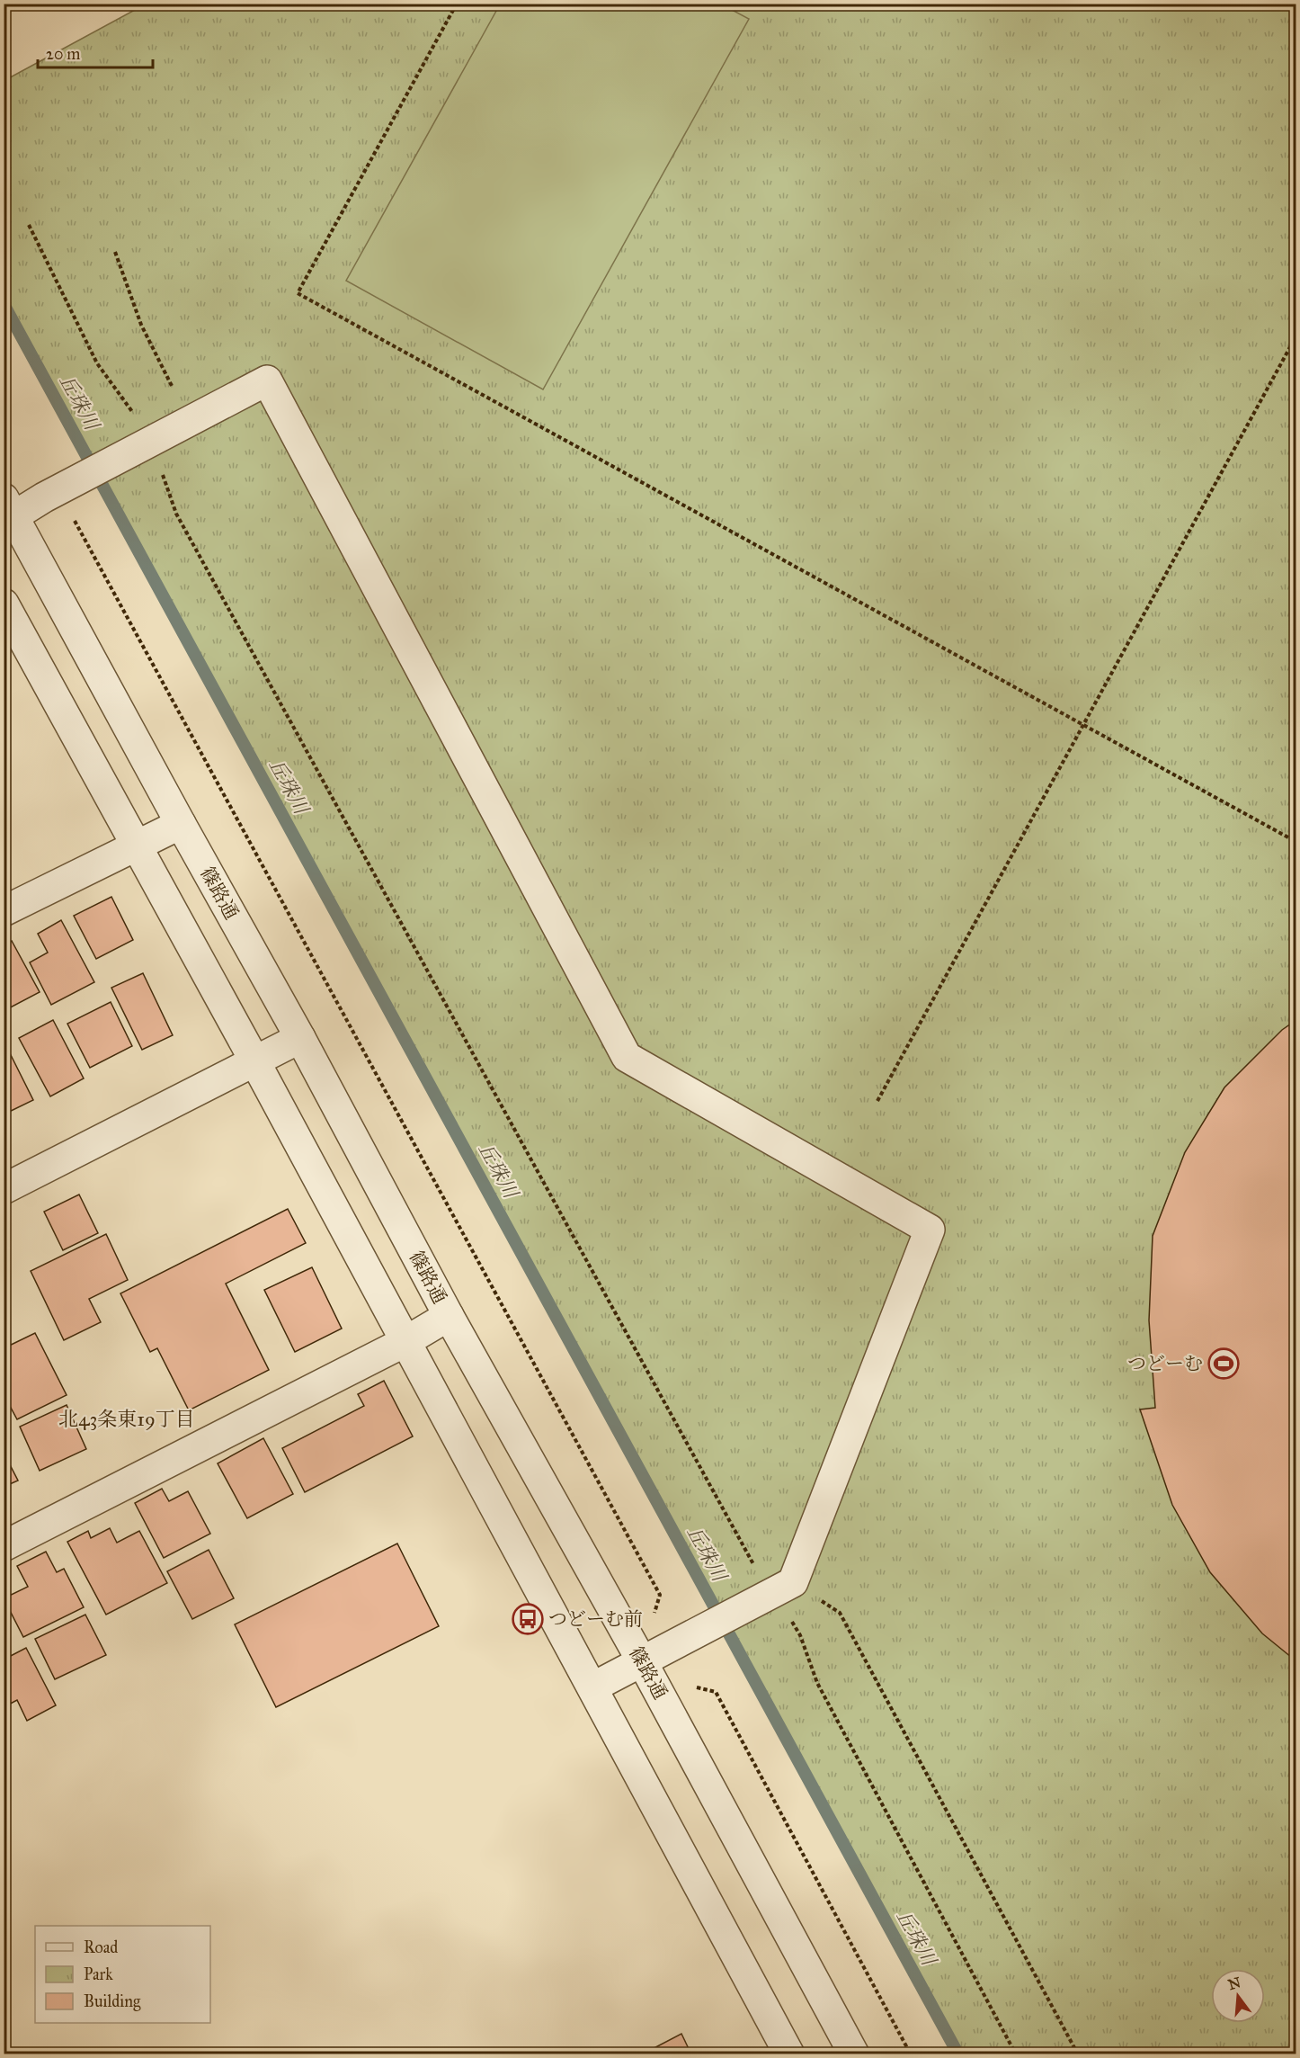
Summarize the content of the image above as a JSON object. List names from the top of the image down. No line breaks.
{"streets":{"street":["篠路通"]},"districts":["北43条東19丁目"],"water":["丘珠川"],"places":{"sports":["つどーむ"],"bus stop":["つどーむ前"]},"legend":["Road","Park","Building"],"scale_bar":"20 m","north":"top"}
